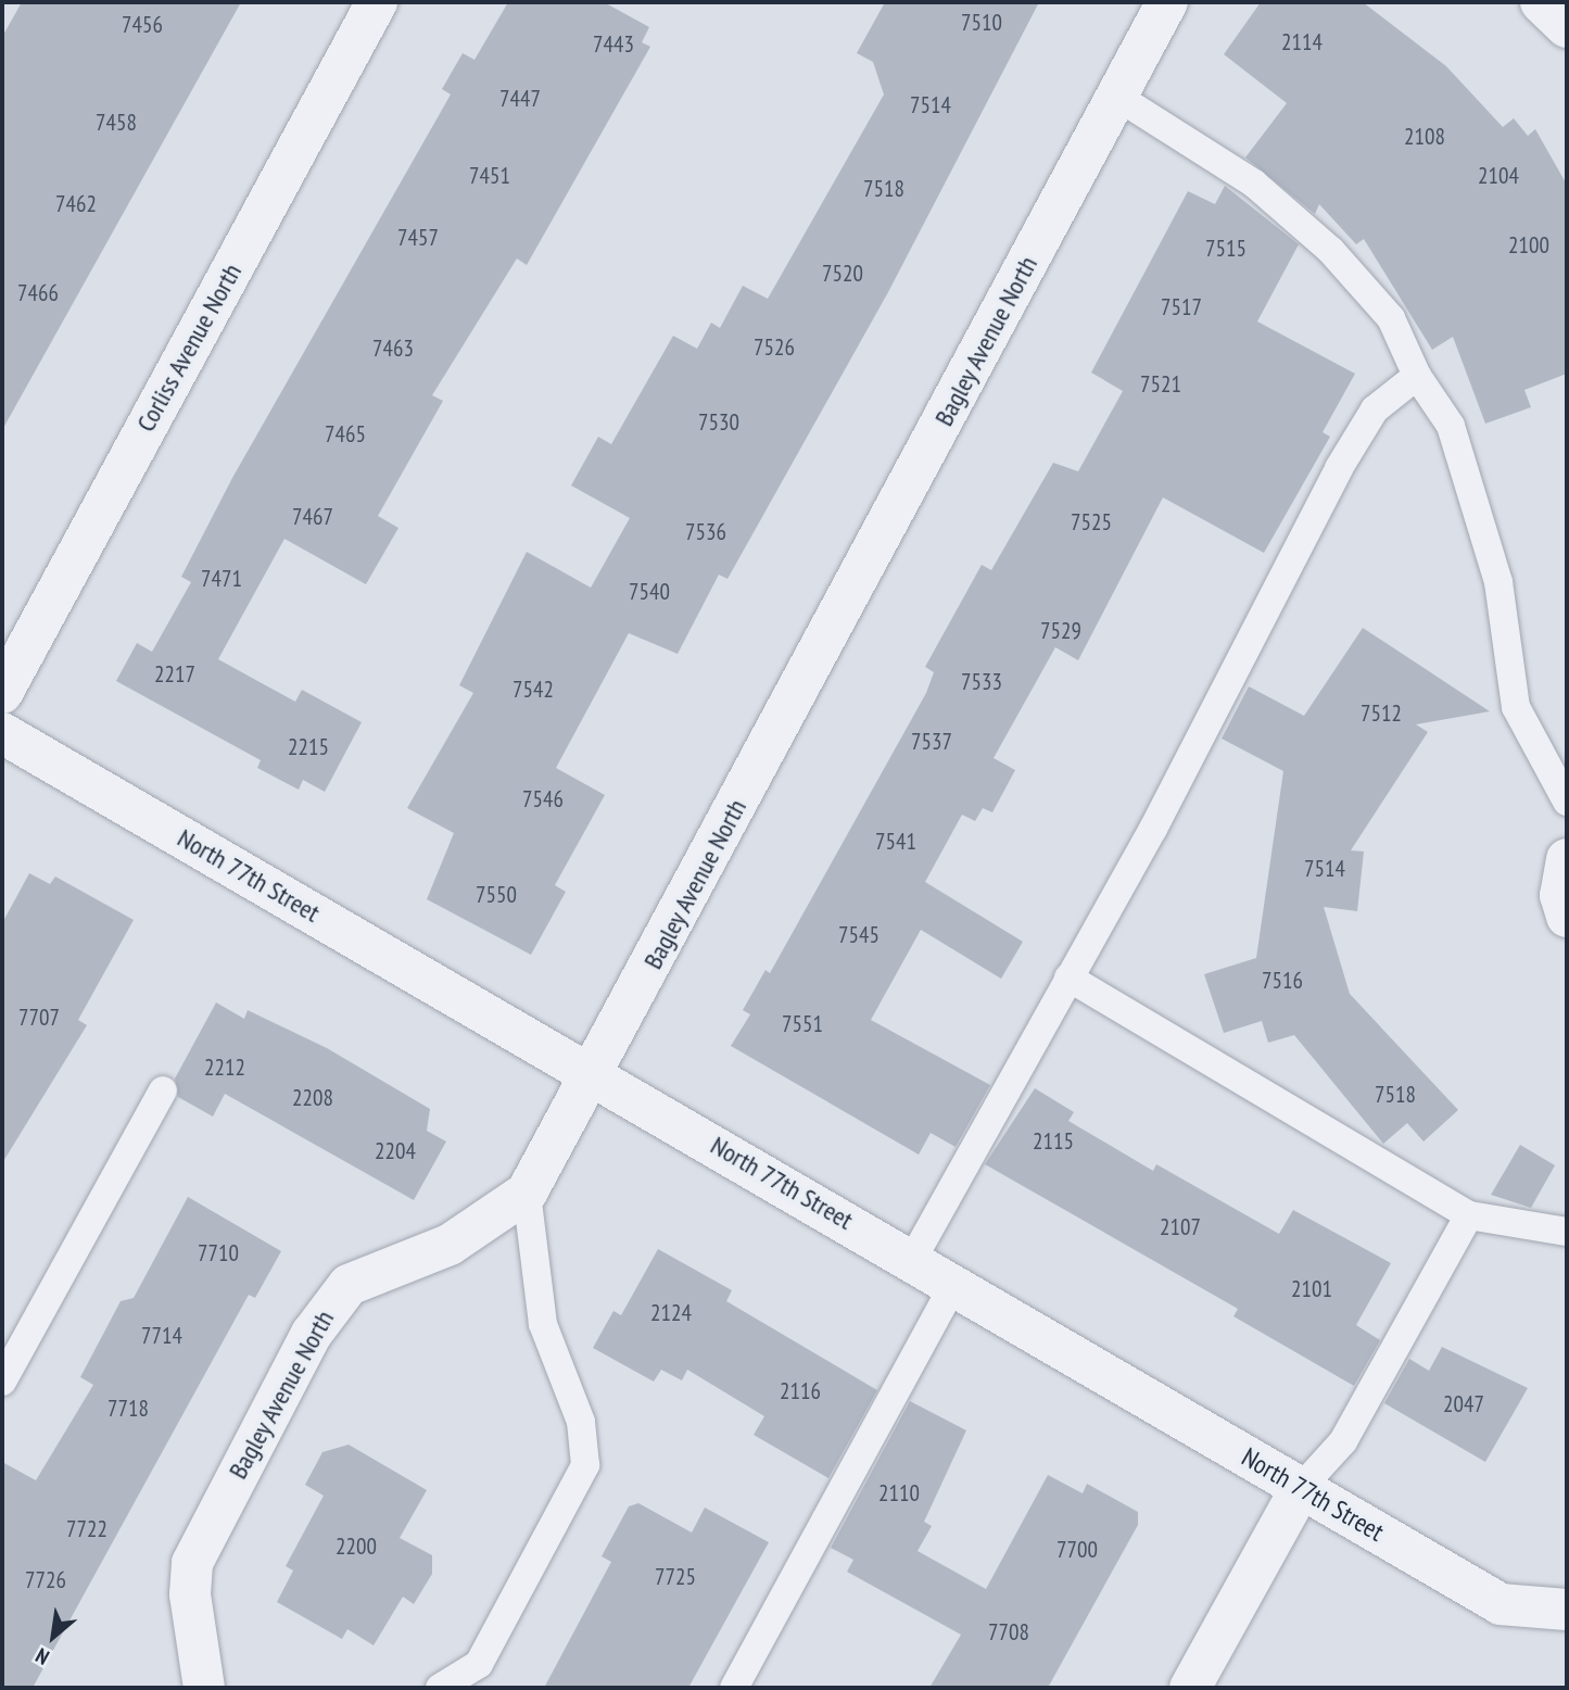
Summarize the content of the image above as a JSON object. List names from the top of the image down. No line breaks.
{"streets":{"street":["Bagley Avenue North","Corliss Avenue North","North 77th Street"]},"crossings":[["Bagley Avenue North","North 77th Street"]],"house_numbers":["7510","7456","2114","7443","7447","7514","7458","2108","7451","2104","7518","7462","7457","2100","7515","7520","7466","7517","7526","7463","7521","7530","7465","7467","7525","7536","7471","7540","7529","2217","7533","7542","7512","7537","2215","7546","7541","7514","7550","7545","7516","7707","7551","2212","7518","2208","2115","2204","2107","7710","2101","2124","7714","2116","2047","7718","2110","7722","2200","7700","7725","7726","7708"],"north":"bottom left"}
